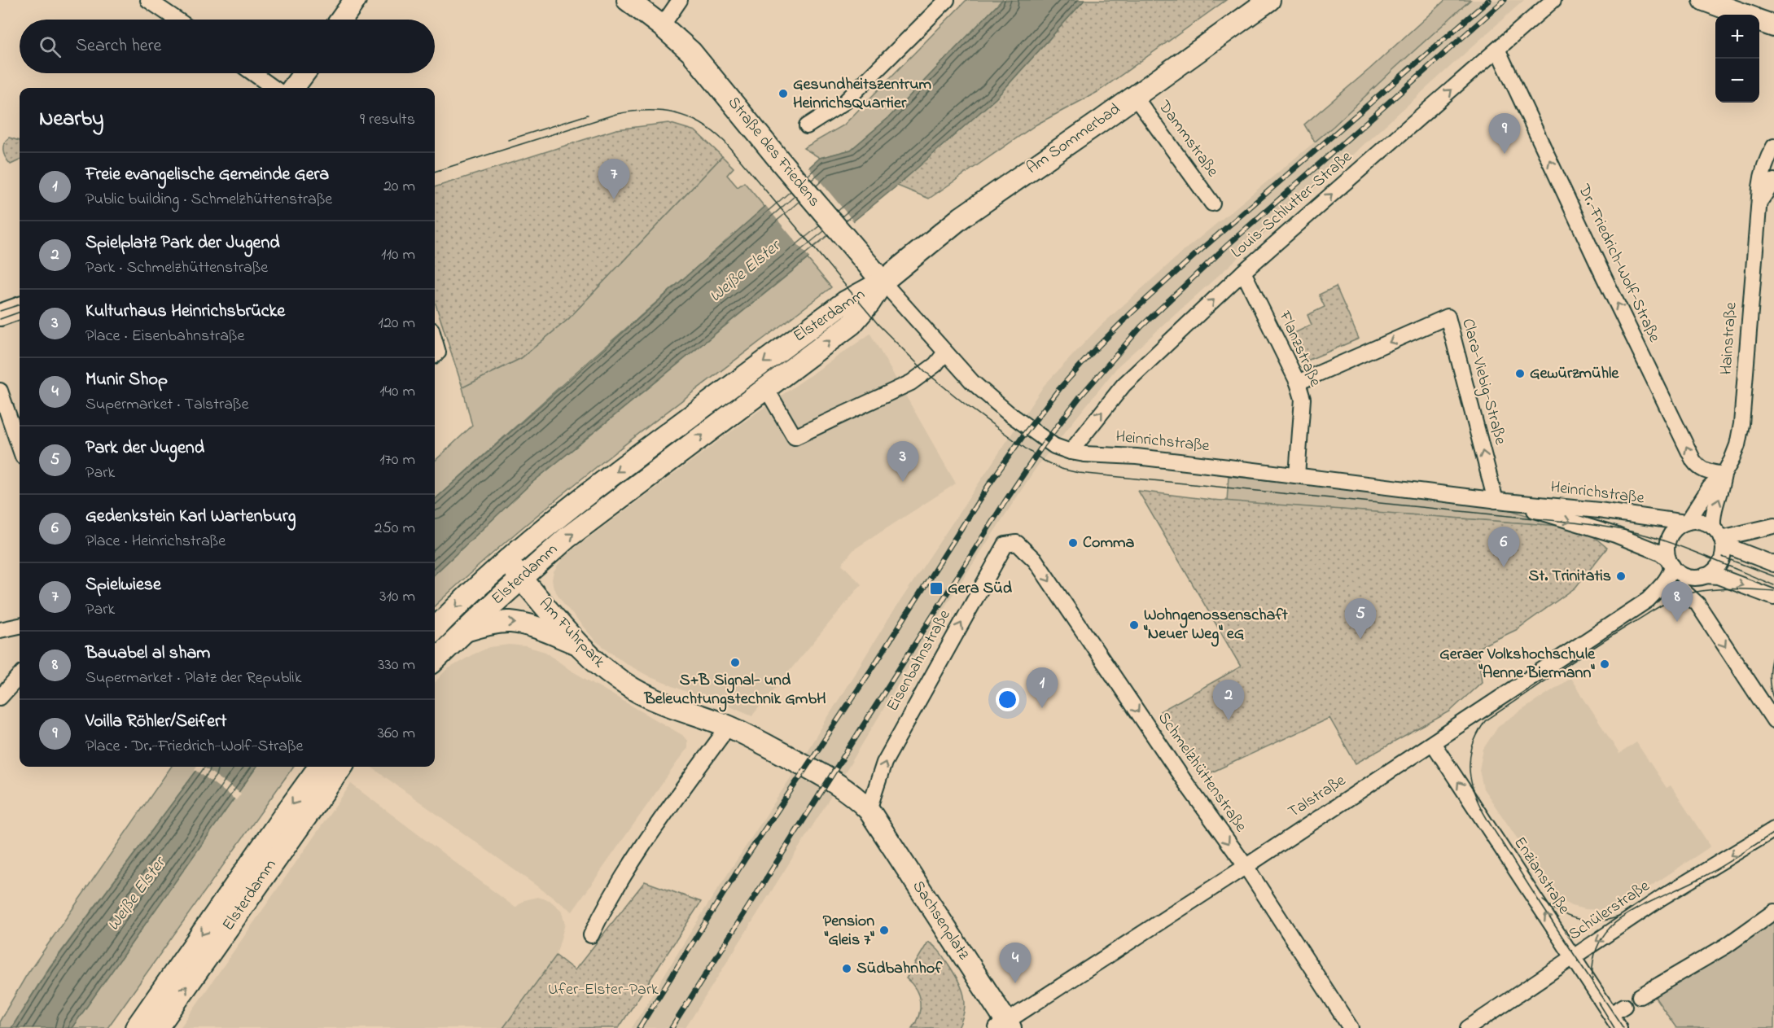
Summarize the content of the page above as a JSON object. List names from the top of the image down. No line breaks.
{"streets":{"main road":["Am Sommerbad","Straße des Friedens","Elsterdamm","Am Fuhrpark","Sachsenplatz"],"street":["Dammstraße","Louis-Schlutter-Straße","Dr.-Friedrich-Wolf-Straße","Hainstraße","Flanzstraße","Clara-Viebig-Straße","Heinrichstraße","Eisenbahnstraße","Schmelzhüttenstraße","Talstraße","Enzianstraße","Schülerstraße"]},"crossings":[["Am Sommerbad","Dammstraße"],["Am Sommerbad","Straße des Friedens"],["Am Sommerbad","Elsterdamm"],["Am Sommerbad","Heinrichstraße"],["Straße des Friedens","Elsterdamm"],["Straße des Friedens","Heinrichstraße"],["Louis-Schlutter-Straße","Dr.-Friedrich-Wolf-Straße"],["Louis-Schlutter-Straße","Flanzstraße"],["Louis-Schlutter-Straße","Heinrichstraße"],["Dr.-Friedrich-Wolf-Straße","Hainstraße"],["Elsterdamm","Heinrichstraße"],["Elsterdamm","Am Fuhrpark"],["Hainstraße","Heinrichstraße"],["Hainstraße","Talstraße"],["Flanzstraße","Clara-Viebig-Straße"],["Flanzstraße","Heinrichstraße"],["Clara-Viebig-Straße","Heinrichstraße"],["Heinrichstraße","Talstraße"],["Am Fuhrpark","Eisenbahnstraße"],["Am Fuhrpark","Sachsenplatz"],["Eisenbahnstraße","Schmelzhüttenstraße"],["Eisenbahnstraße","Sachsenplatz"],["Schmelzhüttenstraße","Talstraße"],["Talstraße","Enzianstraße"],["Talstraße","Sachsenplatz"],["Enzianstraße","Schülerstraße"]],"one_way":["Louis-Schlutter-Straße","Dr.-Friedrich-Wolf-Straße","Eisenbahnstraße","Schmelzhüttenstraße","Enzianstraße"],"water":["Weiße Elster"],"parks":["Ufer-Elster-Park"],"places":{"other":["Gesundheitszentrum HeinrichsQuartier","Gewürzmühle","Comma","St. Trinitatis","Wohngenossenschaft \"Neuer Weg\" eG","S+B Signal- und Beleuchtungstechnik GmbH","Geraer Volkshochschule \"Aenne Biermann\"","Pension \"Gleis 7\"","Südbahnhof"],"transit":["Gera Süd"]},"page":{"map_buttons":["+","−"],"search":"Search here","heading":["Nearby","9 results"],"pins":["9","7","3","6","8","5","1","2","4"],"list":[{"mark":"1","name":"Freie evangelische Gemeinde Gera","note":"Public building · Schmelzhüttenstraße","value":"20 m"},{"mark":"2","name":"Spielplatz Park der Jugend","note":"Park · Schmelzhüttenstraße","value":"110 m"},{"mark":"3","name":"Kulturhaus Heinrichsbrücke","note":"Place · Eisenbahnstraße","value":"120 m"},{"mark":"4","name":"Munir Shop","note":"Supermarket · Talstraße","value":"140 m"},{"mark":"5","name":"Park der Jugend","note":"Park","value":"170 m"},{"mark":"6","name":"Gedenkstein Karl Wartenburg","note":"Place · Heinrichstraße","value":"250 m"},{"mark":"7","name":"Spielwiese","note":"Park","value":"310 m"},{"mark":"8","name":"Bauabel al sham","note":"Supermarket · Platz der Republik","value":"330 m"},{"mark":"9","name":"Voilla Röhler/Seifert","note":"Place · Dr.-Friedrich-Wolf-Straße","value":"360 m"}]}}
